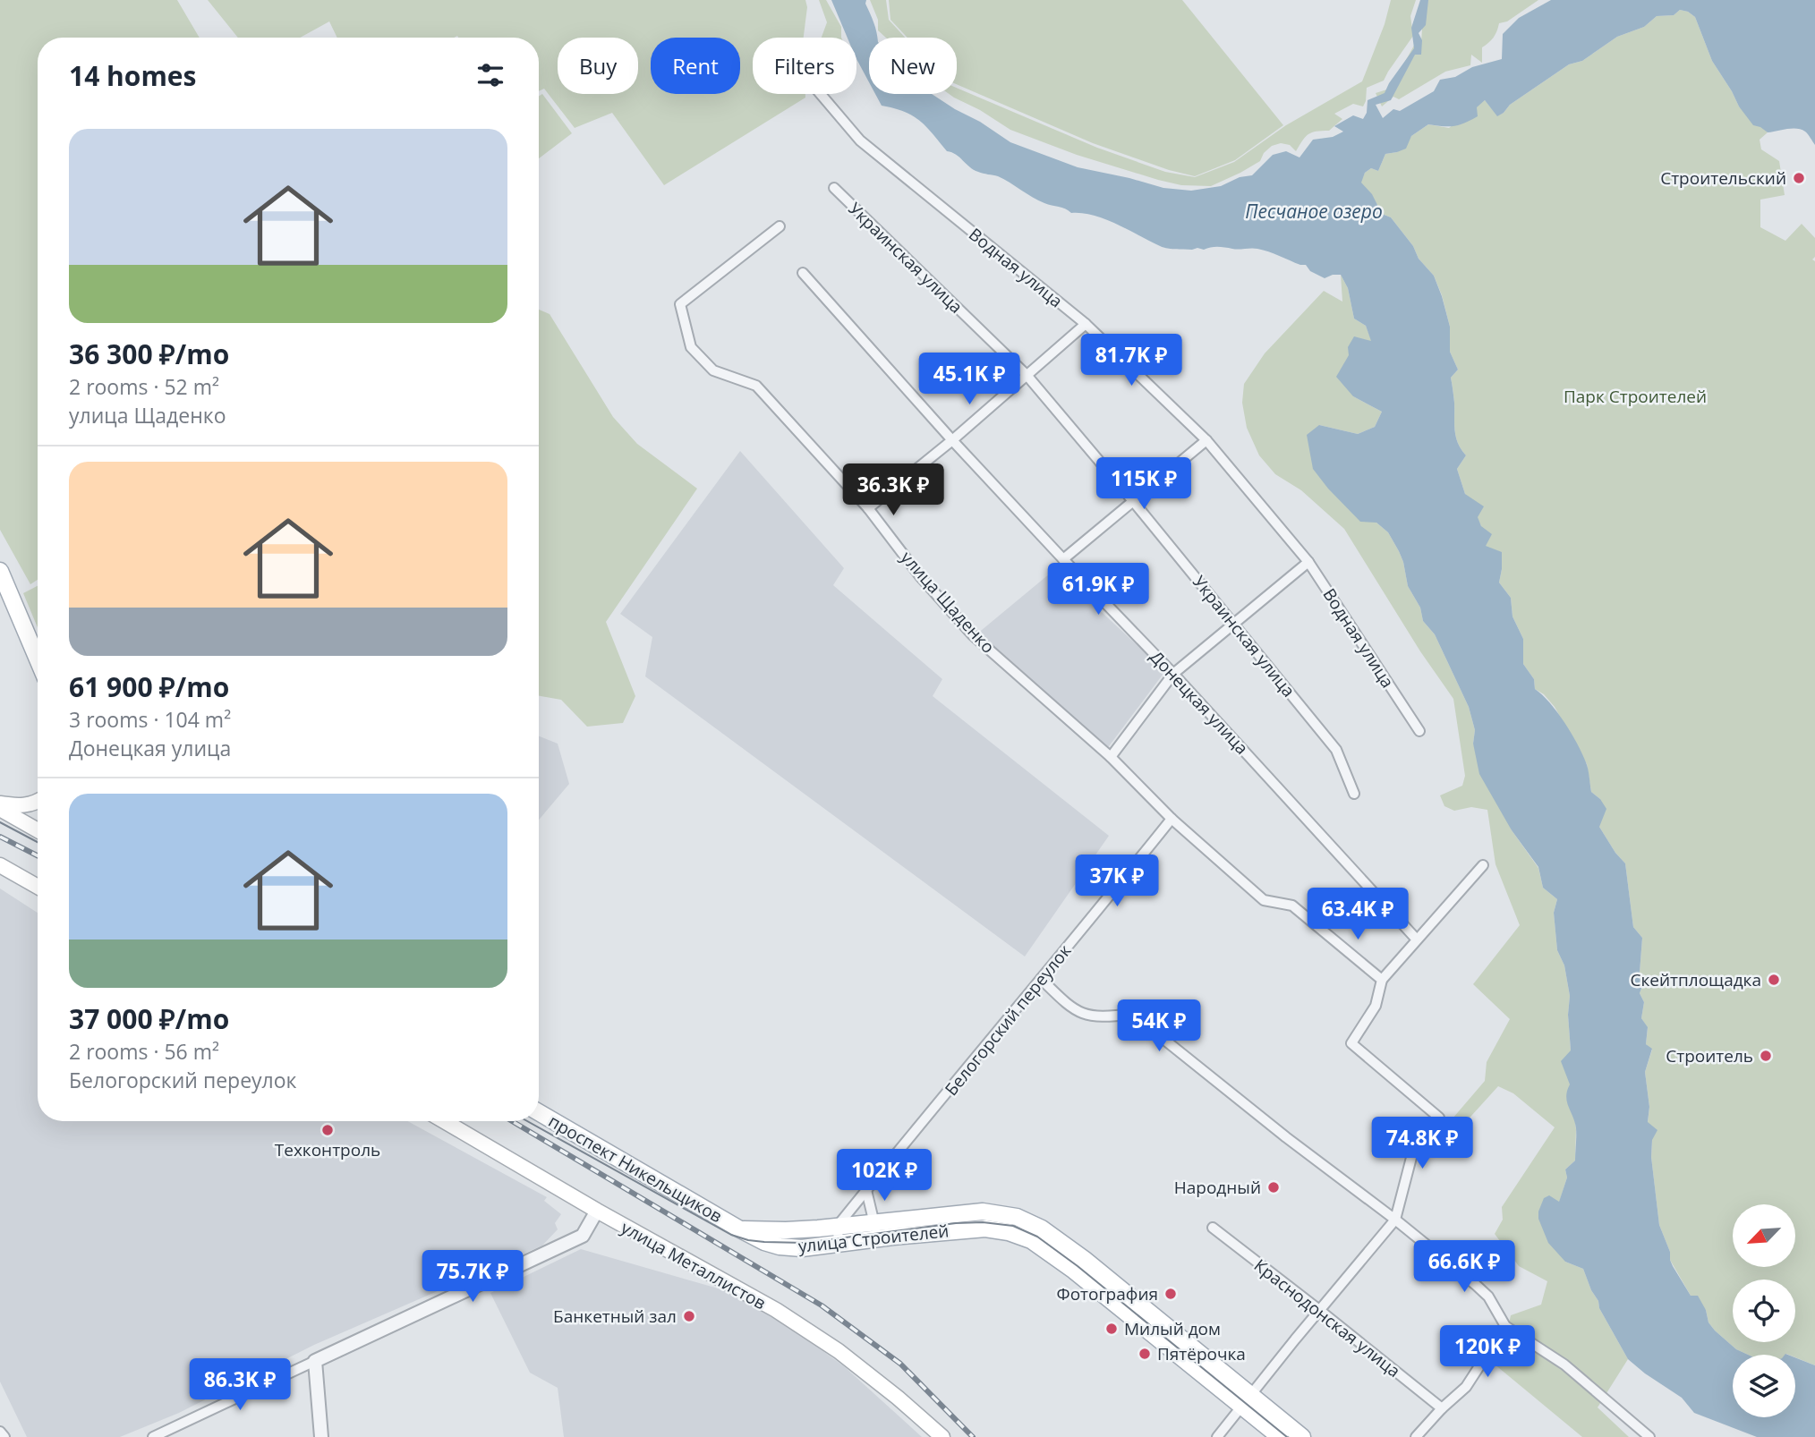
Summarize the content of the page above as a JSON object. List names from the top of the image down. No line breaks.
{"streets":{"main road":["проспект Никельщиков","улица Строителей","улица Металлистов"],"street":["Украинская улица","Водная улица","улица Щаденко","Донецкая улица","Белогорский переулок","Краснодонская улица"]},"crossings":[["улица Щаденко","Белогорский переулок"],["Белогорский переулок","улица Строителей"],["проспект Никельщиков","улица Строителей"]],"water":["Песчаное озеро"],"parks":["Парк Строителей"],"places":["Строительский","Скейтплощадка","Строитель","Техконтроль","Народный","Фотография","Банкетный зал","Милый дом","Пятёрочка"],"north":"bottom left","page":{"chip":["Buy","Rent","Filters","New"],"heading":"14 homes","list":[{"name":"36 300 ₽/mo","note":"2 rooms · 52 m² · улица Щаденко"},{"name":"61 900 ₽/mo","note":"3 rooms · 104 m² · Донецкая улица"},{"name":"37 000 ₽/mo","note":"2 rooms · 56 m² · Белогорский переулок"}],"price":["81.7K ₽","45.1K ₽","115K ₽","36.3K ₽","61.9K ₽","37K ₽","63.4K ₽","54K ₽","74.8K ₽","102K ₽","66.6K ₽","75.7K ₽","120K ₽","86.3K ₽"]}}
